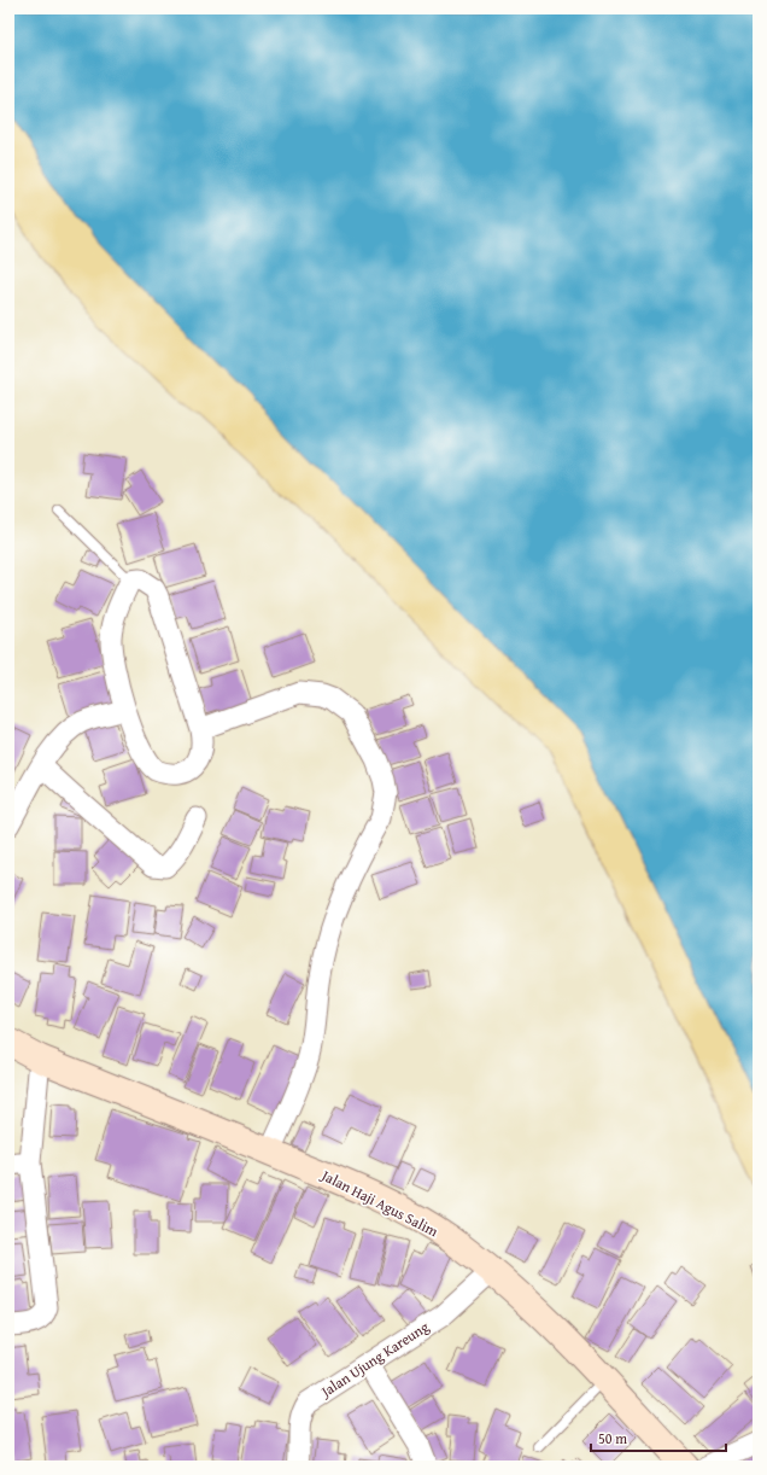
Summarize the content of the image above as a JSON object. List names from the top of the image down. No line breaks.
{"streets":{"main road":["Jalan Haji Agus Salim"],"street":["Jalan Ujung Kareung"]},"crossings":[["Jalan Haji Agus Salim","Jalan Ujung Kareung"]],"scale_bar":"50 m"}
